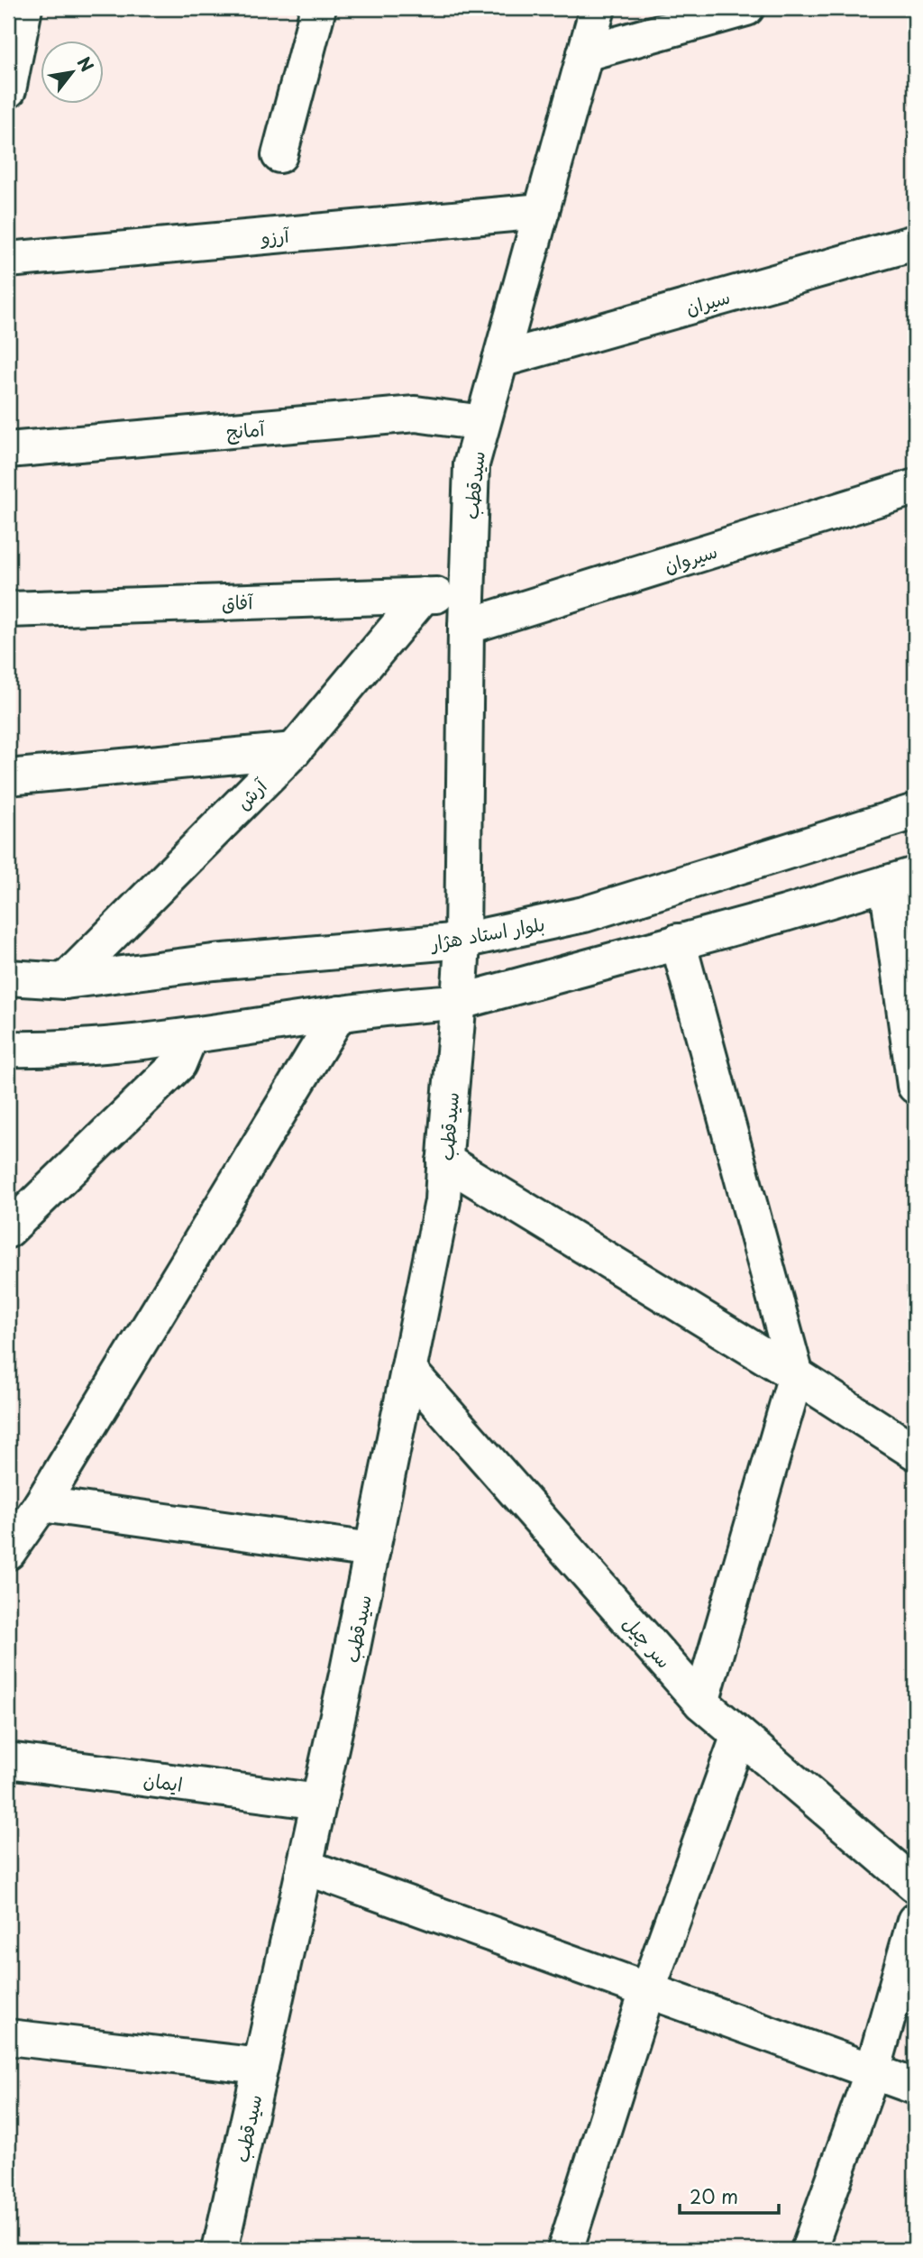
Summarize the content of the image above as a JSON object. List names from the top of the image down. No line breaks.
{"streets":{"street":["آرزو","سیران","آمانج","سیدقطب","سیروان","آفاق","آرش","بلوار استاد هژار","سر چیل","ایمان"]},"crossings":[["آرزو","سیدقطب"],["سیران","سیدقطب"],["آمانج","سیدقطب"],["سیدقطب","سیروان"],["سیدقطب","آفاق"],["سیدقطب","بلوار استاد هژار"],["سیدقطب","سر چیل"],["سیدقطب","ایمان"],["سیروان","آفاق"],["آفاق","آرش"],["آرش","بلوار استاد هژار"]],"scale_bar":"20 m","north":"top right"}
